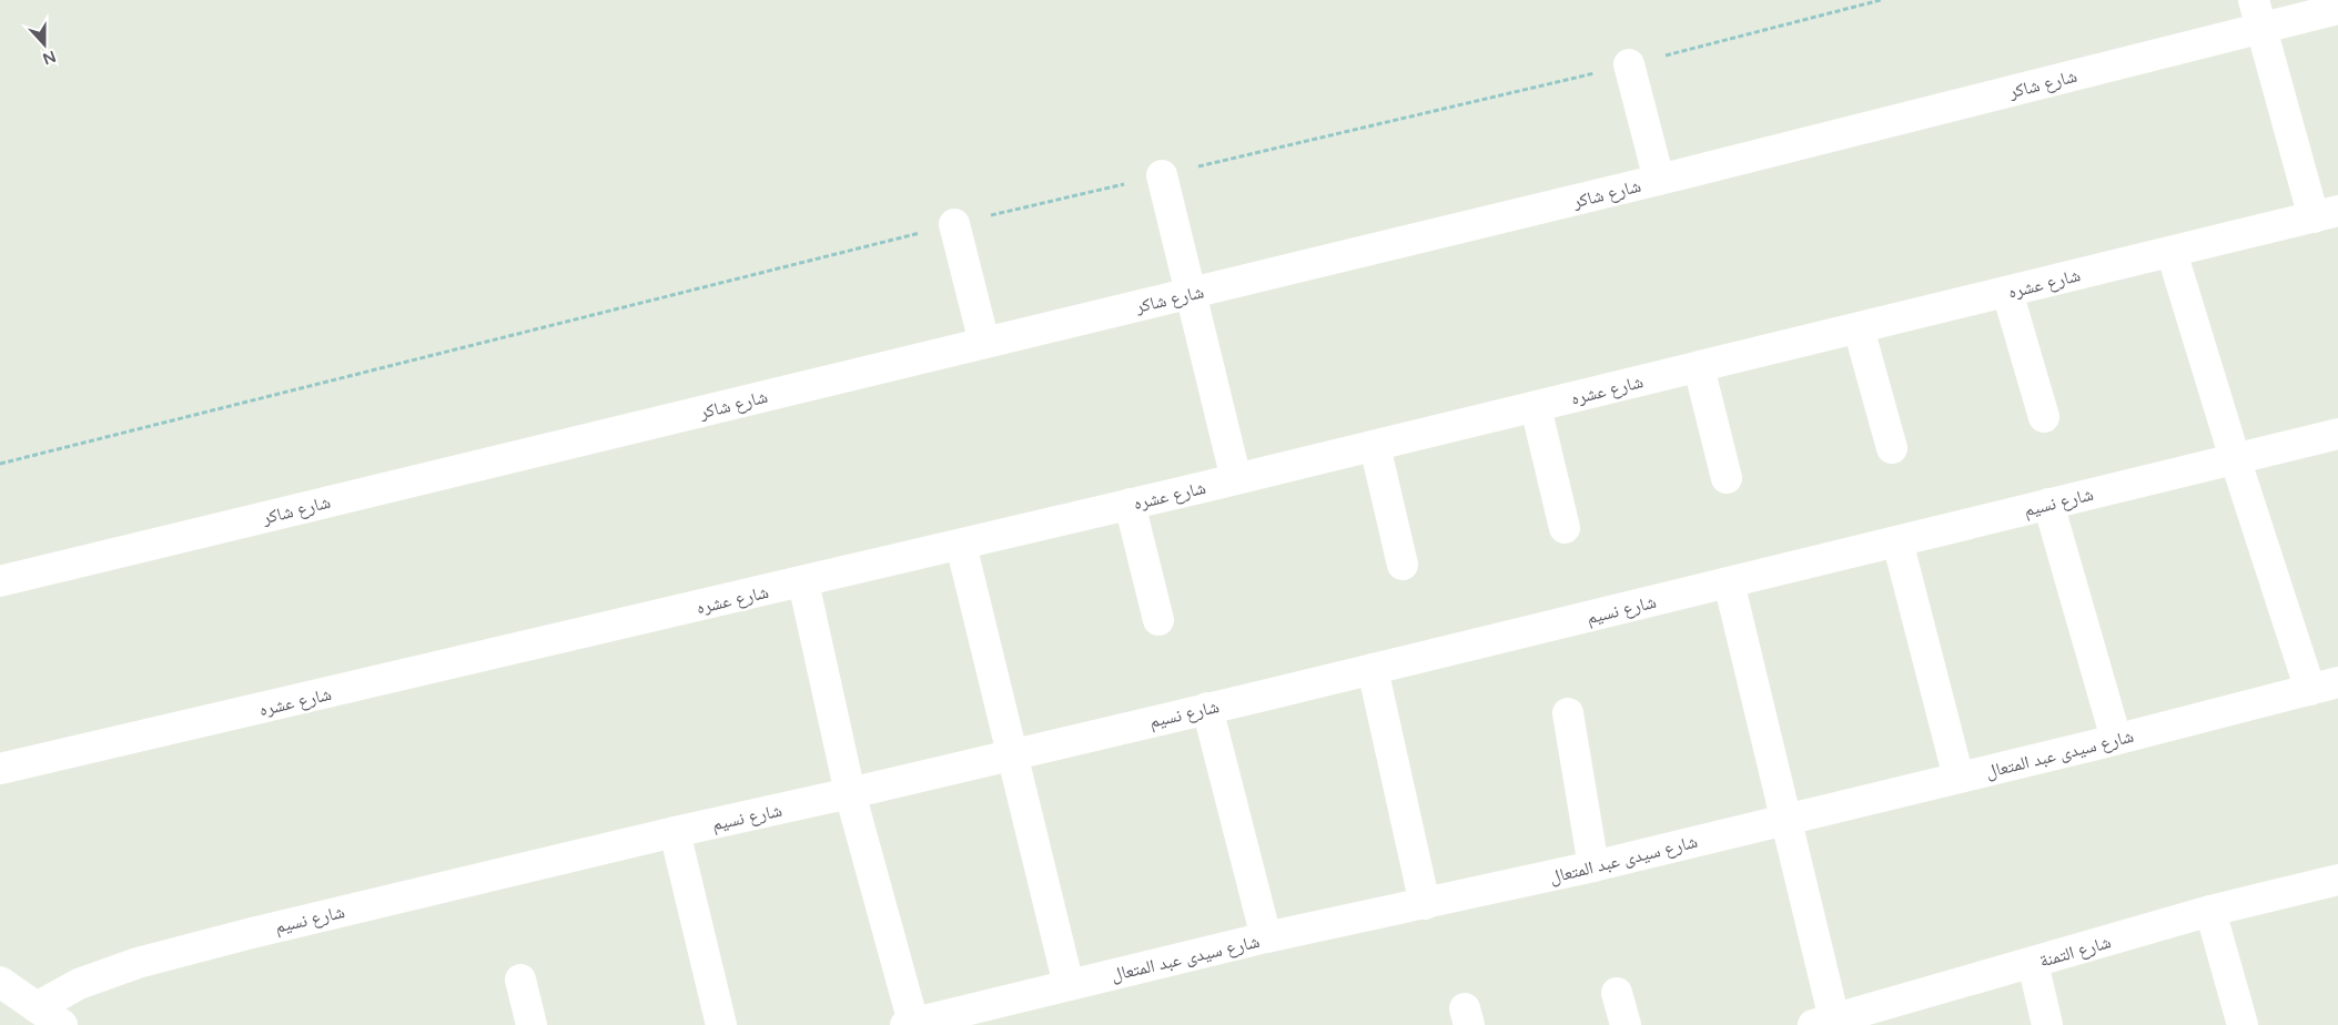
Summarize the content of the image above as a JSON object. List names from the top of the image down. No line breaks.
{"streets":{"street":["شارع شاكر","شارع عشره","شارع نسيم","شارع سيدى عبد المتعال","شارع التمنة"]},"north":"bottom"}
